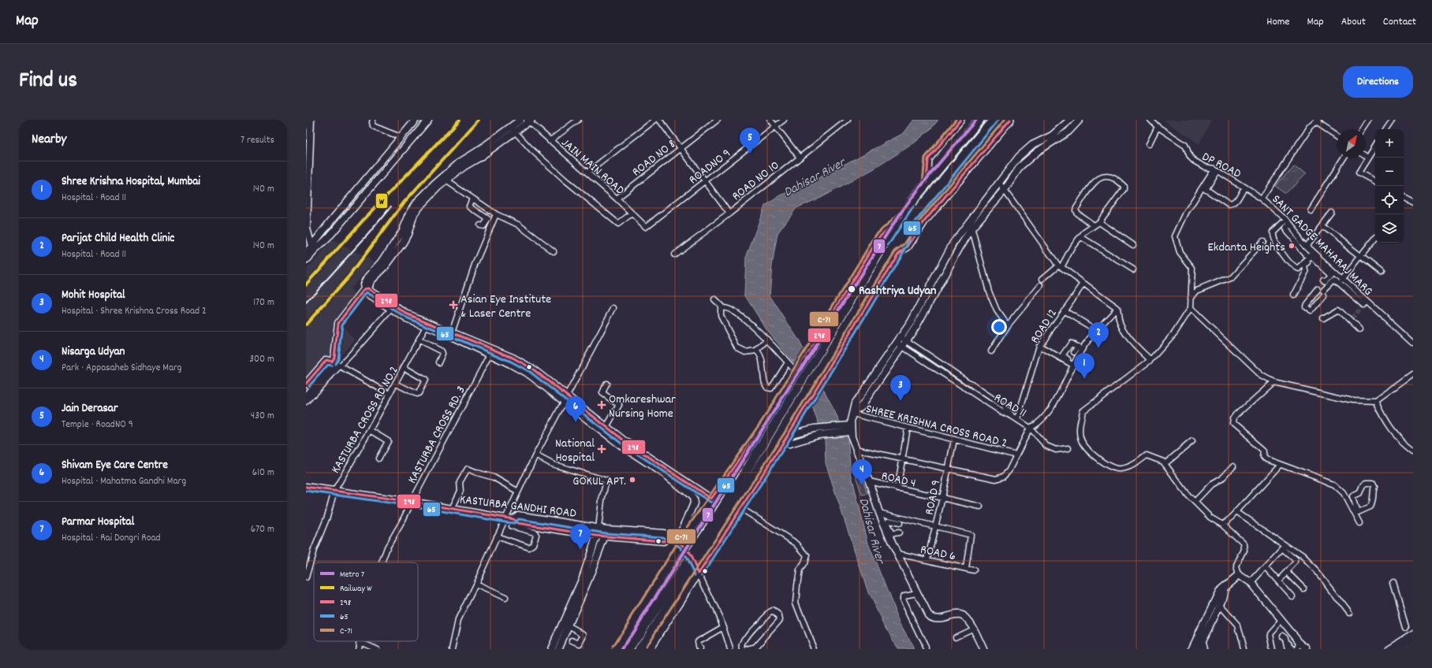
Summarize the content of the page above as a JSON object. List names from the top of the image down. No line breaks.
{"streets":{"street":["ROAD NO 8","DP ROAD","JAIN MAIN ROAD","ROADNO 9","ROAD NO 10","SANT GADGE MAHARAJ MARG","ROAD 12","ROAD 11","KASTURBA CROSS RD NO.2","SHREE KRISHNA CROSS ROAD 2","KASTURBA CROSS RD. 3","ROAD 4","ROAD 9","KASTURBA GANDHI ROAD","ROAD 6"]},"crossings":[["ROAD NO 8","JAIN MAIN ROAD"],["DP ROAD","SANT GADGE MAHARAJ MARG"],["JAIN MAIN ROAD","ROADNO 9"],["ROAD 12","ROAD 11"],["KASTURBA CROSS RD NO.2","KASTURBA GANDHI ROAD"],["SHREE KRISHNA CROSS ROAD 2","ROAD 9"],["KASTURBA CROSS RD. 3","KASTURBA GANDHI ROAD"],["ROAD 4","ROAD 9"],["ROAD 9","ROAD 6"]],"water":["Dahisar River"],"places":{"other":["Ekdanta Heights","Rashtriya Udyan","GOKUL APT."],"health":["Asian Eye Institute & Laser Centre","Omkareshwar Nursing Home","National Hospital"]},"lines":["metro line 7","rail line W","transit line 298","transit line C-71","transit line 65"],"legend":["Metro 7","Railway W","298","65","C-71"],"north":"top right","page":{"header":"Map","nav":["Home","Map","About","Contact"],"title":"Find us","buttons":"Directions","heading":["Nearby","7 results"],"pins":["5","2","1","3","6","4","7"],"map_buttons":["+","−"],"list":[{"mark":"1","name":"Shree Krishna Hospital, Mumbai","note":"Hospital · Road 11","value":"140 m"},{"mark":"2","name":"Parijat Child Health Clinic","note":"Hospital · Road 11","value":"140 m"},{"mark":"3","name":"Mohit Hospital","note":"Hospital · Shree Krishna Cross Road 2","value":"170 m"},{"mark":"4","name":"Nisarga Udyan","note":"Park · Appasaheb Sidhaye Marg","value":"300 m"},{"mark":"5","name":"Jain Derasar","note":"Temple · RoadNO 9","value":"430 m"},{"mark":"6","name":"Shivam Eye Care Centre","note":"Hospital · Mahatma Gandhi Marg","value":"610 m"},{"mark":"7","name":"Parmar Hospital","note":"Hospital · Rai Dongri Road","value":"670 m"}]}}
